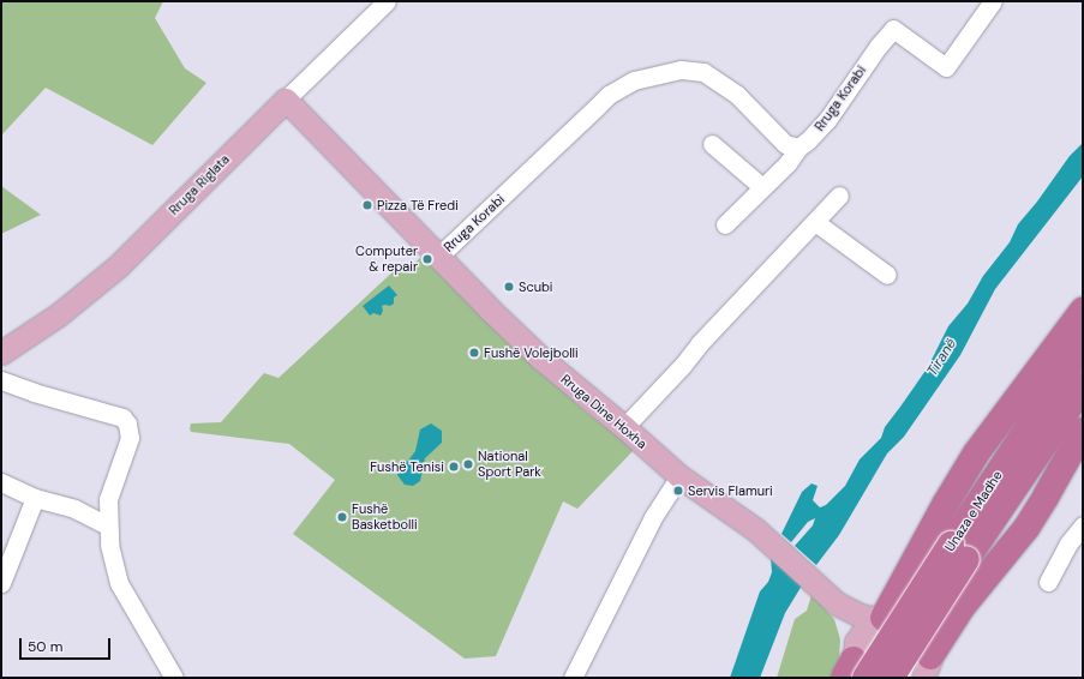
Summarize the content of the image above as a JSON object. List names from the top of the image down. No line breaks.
{"streets":{"highway":["Unaza e Madhe"],"main road":["Rruga Riglata","Rruga Dine Hoxha"],"street":["Rruga Korabi"]},"crossings":[["Rruga Korabi","Rruga Dine Hoxha"],["Rruga Riglata","Rruga Dine Hoxha"],["Rruga Dine Hoxha","Unaza e Madhe"]],"water":["Tiranë"],"places":["Pizza Të Fredi","Computer & repair","Scubi","Fushë Volejbolli","National Sport Park","Fushë Tenisi","Servis Flamuri","Fushë Basketbolli"],"scale_bar":"50 m"}
